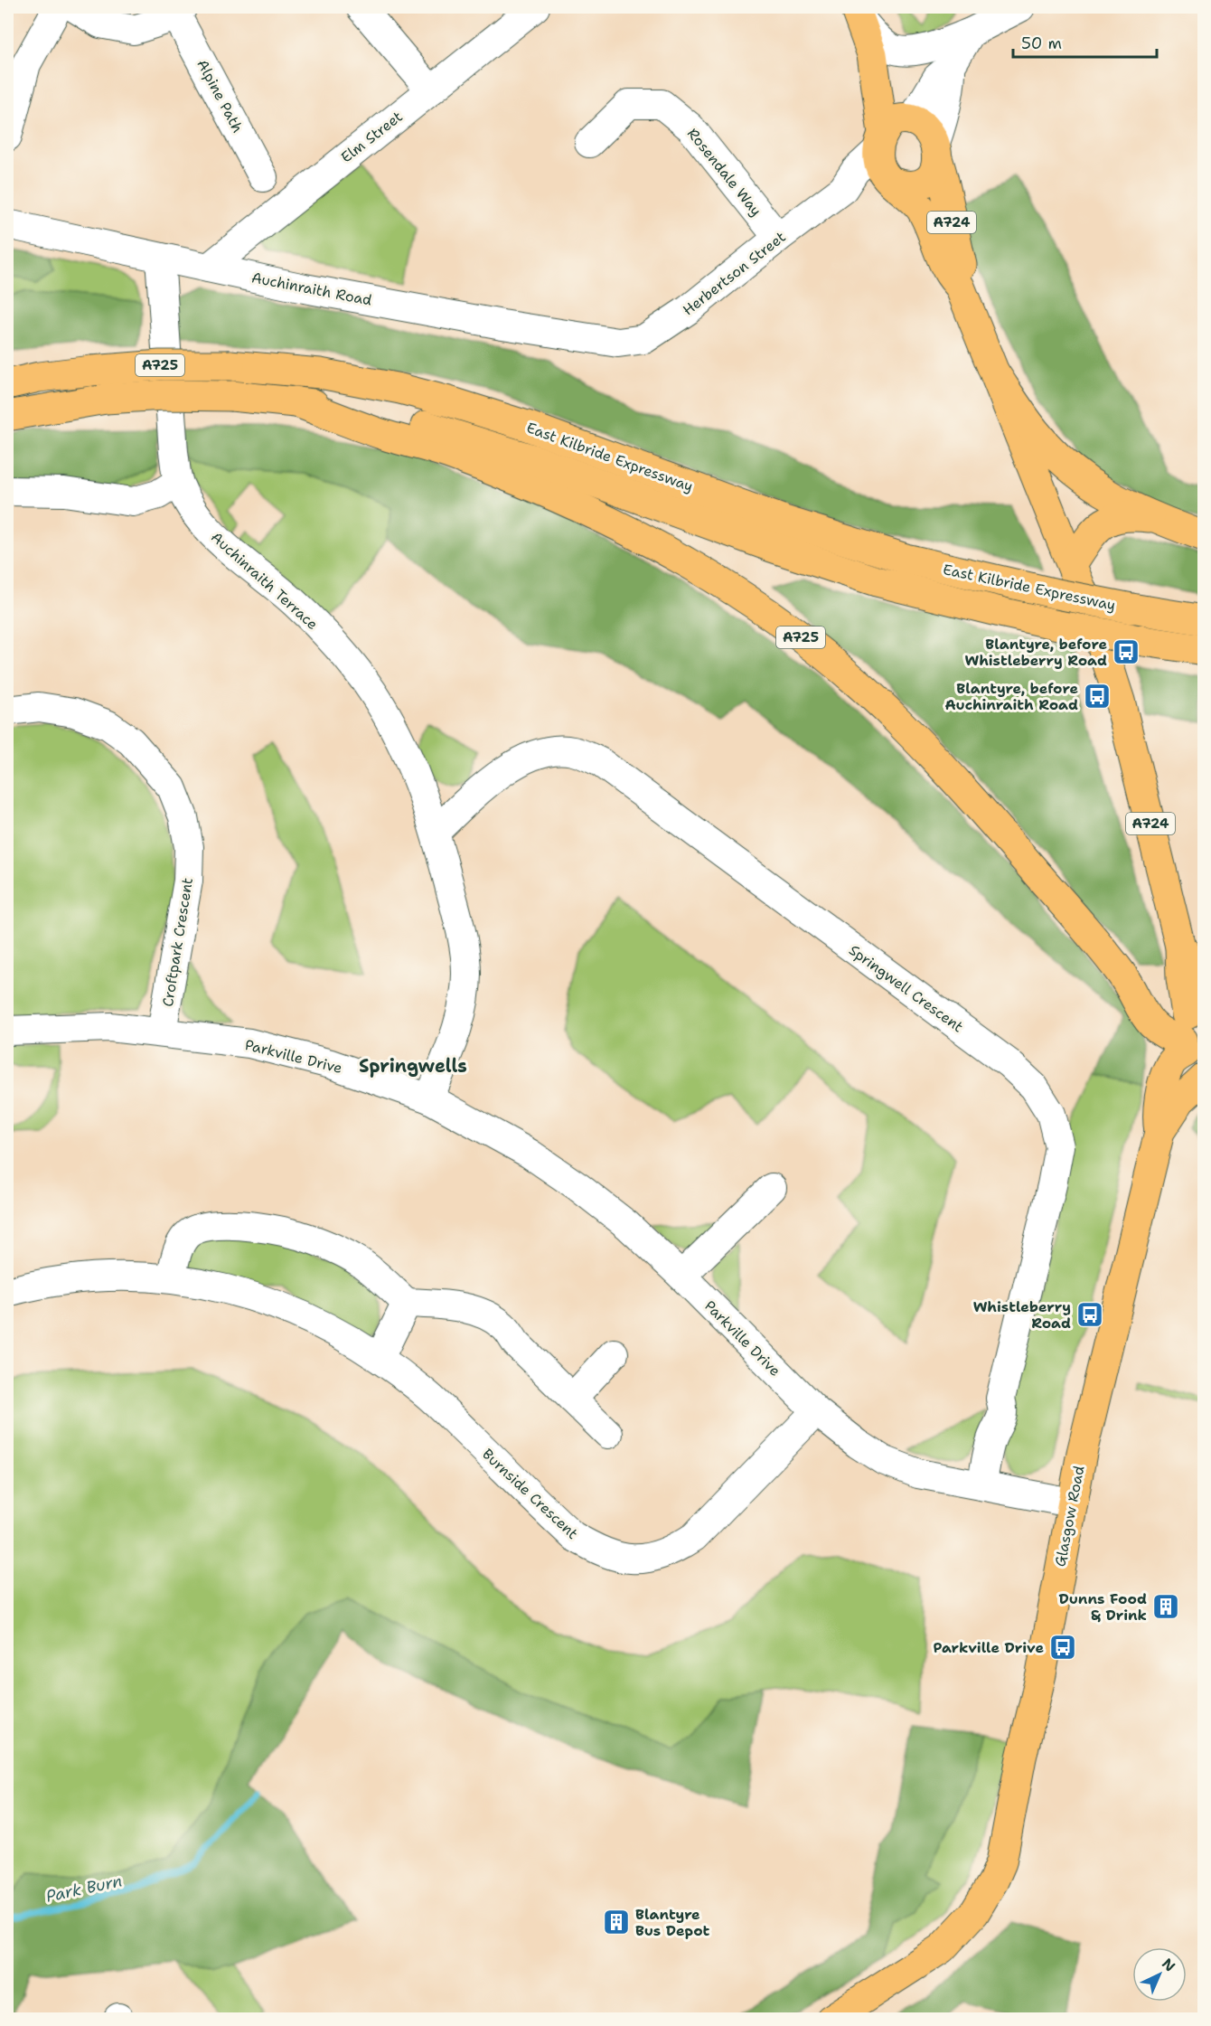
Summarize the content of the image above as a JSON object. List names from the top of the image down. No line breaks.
{"streets":{"main road":["A724","A725","East Kilbride Expressway","Glasgow Road"],"street":["Alpine Path","Elm Street","Rosendale Way","Herbertson Street","Auchinraith Road","Auchinraith Terrace","Croftpark Crescent","Springwell Crescent","Parkville Drive","Burnside Crescent"]},"crossings":[["Elm Street","Auchinraith Road"],["Rosendale Way","Herbertson Street"],["A724","Herbertson Street"],["A724","A725"],["Herbertson Street","Auchinraith Road"],["Auchinraith Road","Auchinraith Terrace"],["A725","East Kilbride Expressway"],["Auchinraith Terrace","Springwell Crescent"],["Auchinraith Terrace","Parkville Drive"],["Croftpark Crescent","Parkville Drive"],["Springwell Crescent","Parkville Drive"],["Parkville Drive","Burnside Crescent"],["Parkville Drive","Glasgow Road"]],"districts":["Springwells"],"water":["Park Burn"],"places":{"bus stop":["Blantyre, before Whistleberry Road","Blantyre, before Auchinraith Road","Whistleberry Road","Parkville Drive"],"building":["Dunns Food & Drink","Blantyre Bus Depot"]},"scale_bar":"50 m","north":"top right"}
